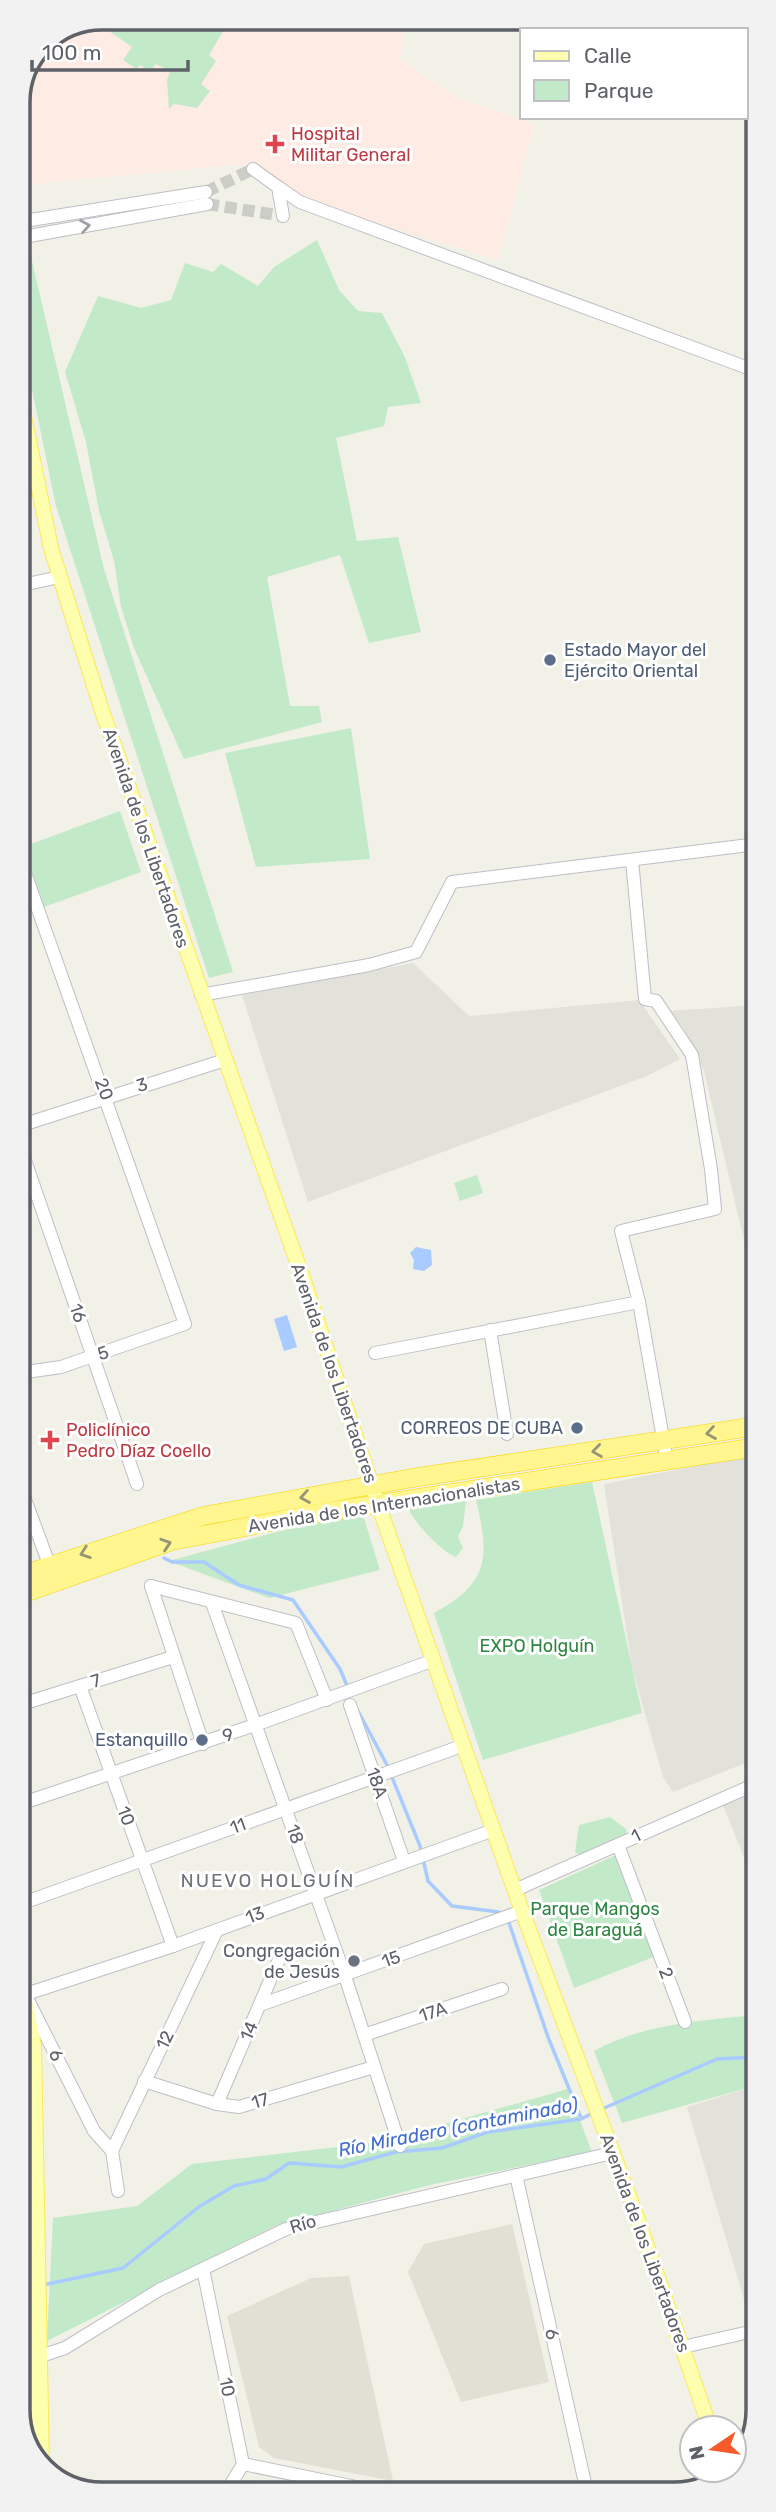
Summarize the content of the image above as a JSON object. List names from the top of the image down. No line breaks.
{"streets":{"highway":["Avenida de los Internacionalistas"],"main road":["Avenida de los Libertadores"],"street":["3","20","16","5","7","9","18A","10","11","18","1","13","15","2","17A","14","12","6","17","Río"]},"crossings":[["Avenida de los Libertadores","3"],["Avenida de los Libertadores","Avenida de los Internacionalistas"],["Avenida de los Libertadores","9"],["Avenida de los Libertadores","1"],["Avenida de los Libertadores","15"],["Avenida de los Libertadores","Río"],["3","20"],["20","5"],["16","5"],["7","10"],["9","10"],["9","18"],["18A","11"],["18A","13"],["10","11"],["10","13"],["10","Río"],["11","18"],["18","13"],["18","15"],["18","17A"],["18","17"],["1","2"],["13","12"],["15","14"],["14","17"],["12","6"],["12","17"],["6","Río"]],"districts":["NUEVO HOLGUÍN"],"water":["Río Miradero (contaminado)"],"parks":["EXPO Holguín","Parque Mangos de Baraguá"],"places":{"health":["Hospital Militar General","Policlínico Pedro Díaz Coello"],"other":["Estado Mayor del Ejército Oriental","CORREOS DE CUBA","Estanquillo","Congregación de Jesús"]},"legend":["Calle","Parque"],"scale_bar":"100 m","north":"left"}
